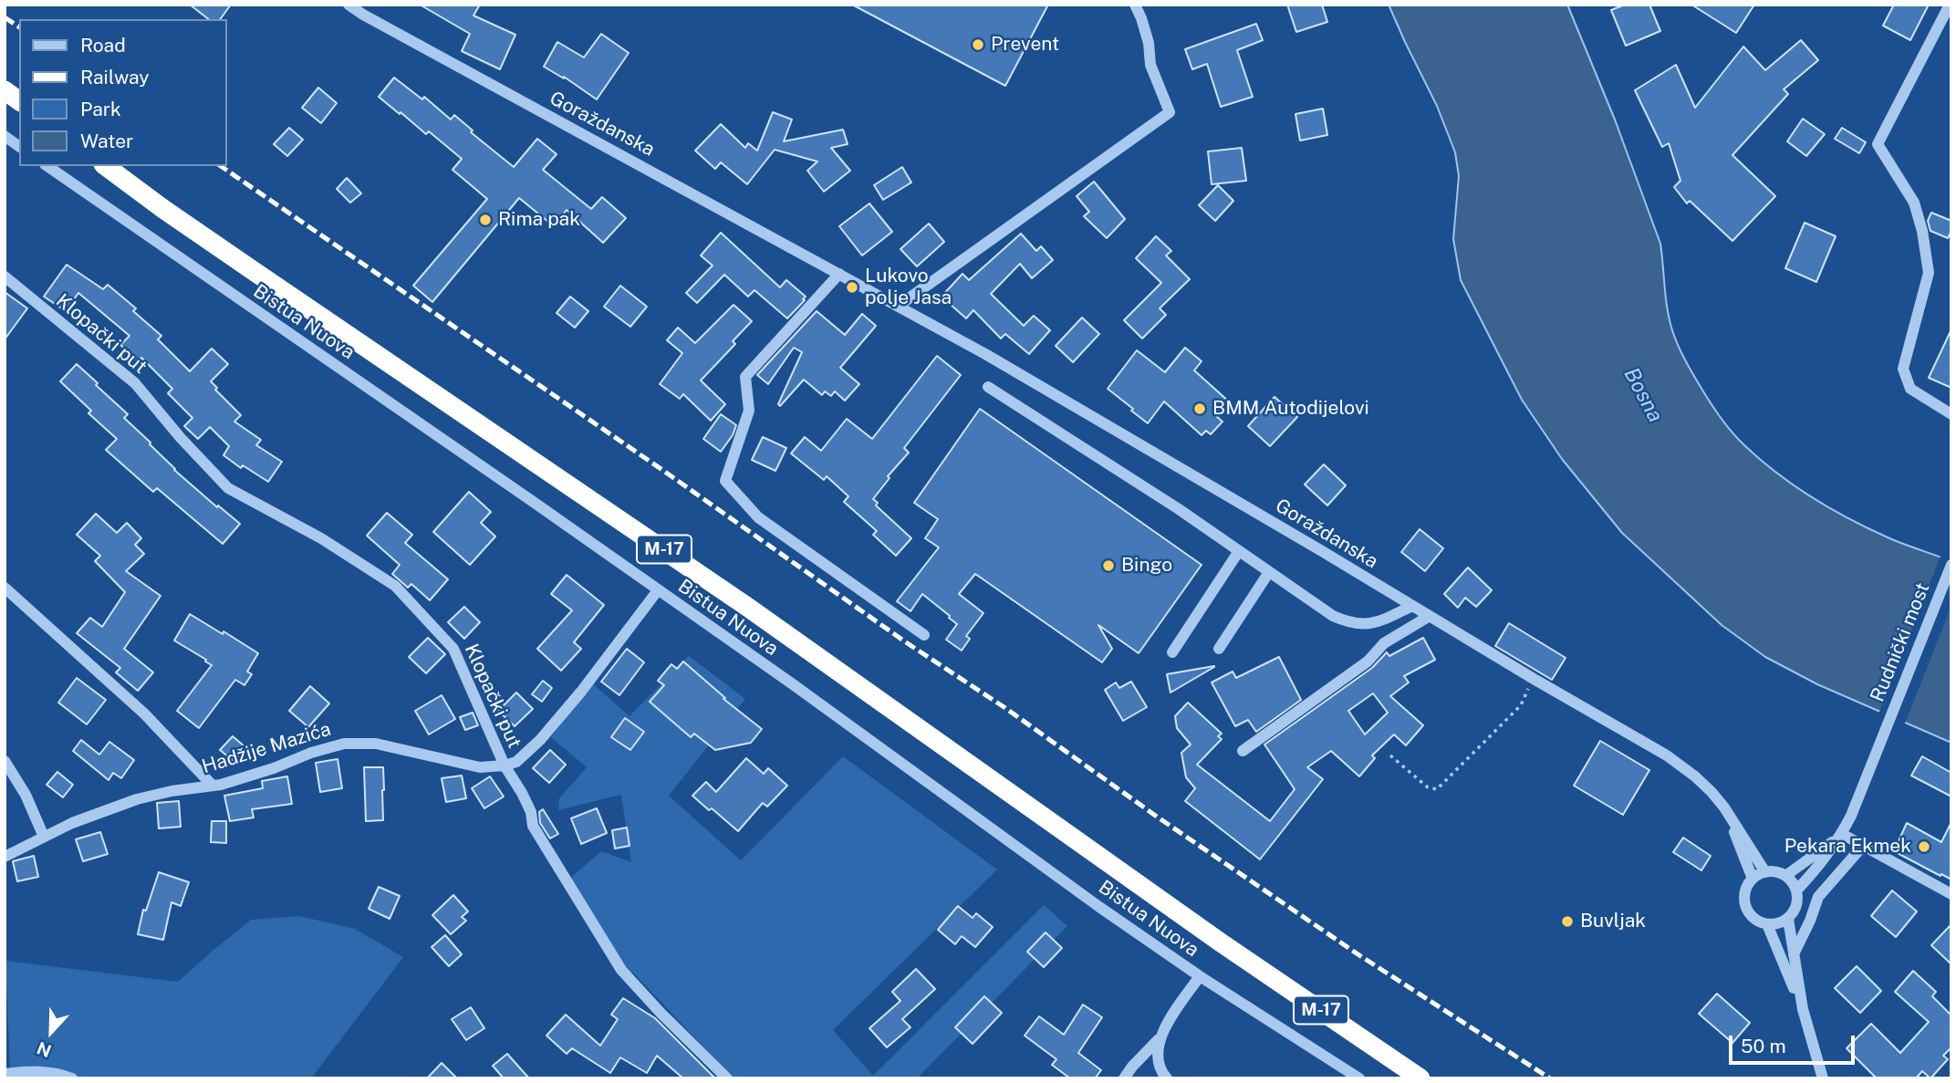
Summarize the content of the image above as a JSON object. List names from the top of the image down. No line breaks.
{"streets":{"highway":["M-17"],"street":["Goraždanska","Bistua Nuova","Klopački put","Rudnički most","Hadžije Mazića"]},"crossings":[["Klopački put","Hadžije Mazića"]],"water":["Bosna"],"places":["Prevent","Rima pak","Lukovo polje Jasa","BMM Autodijelovi","Bingo","Pekara Ekmek","Buvljak"],"legend":["Road","Railway","Park","Water"],"scale_bar":"50 m","north":"bottom"}
